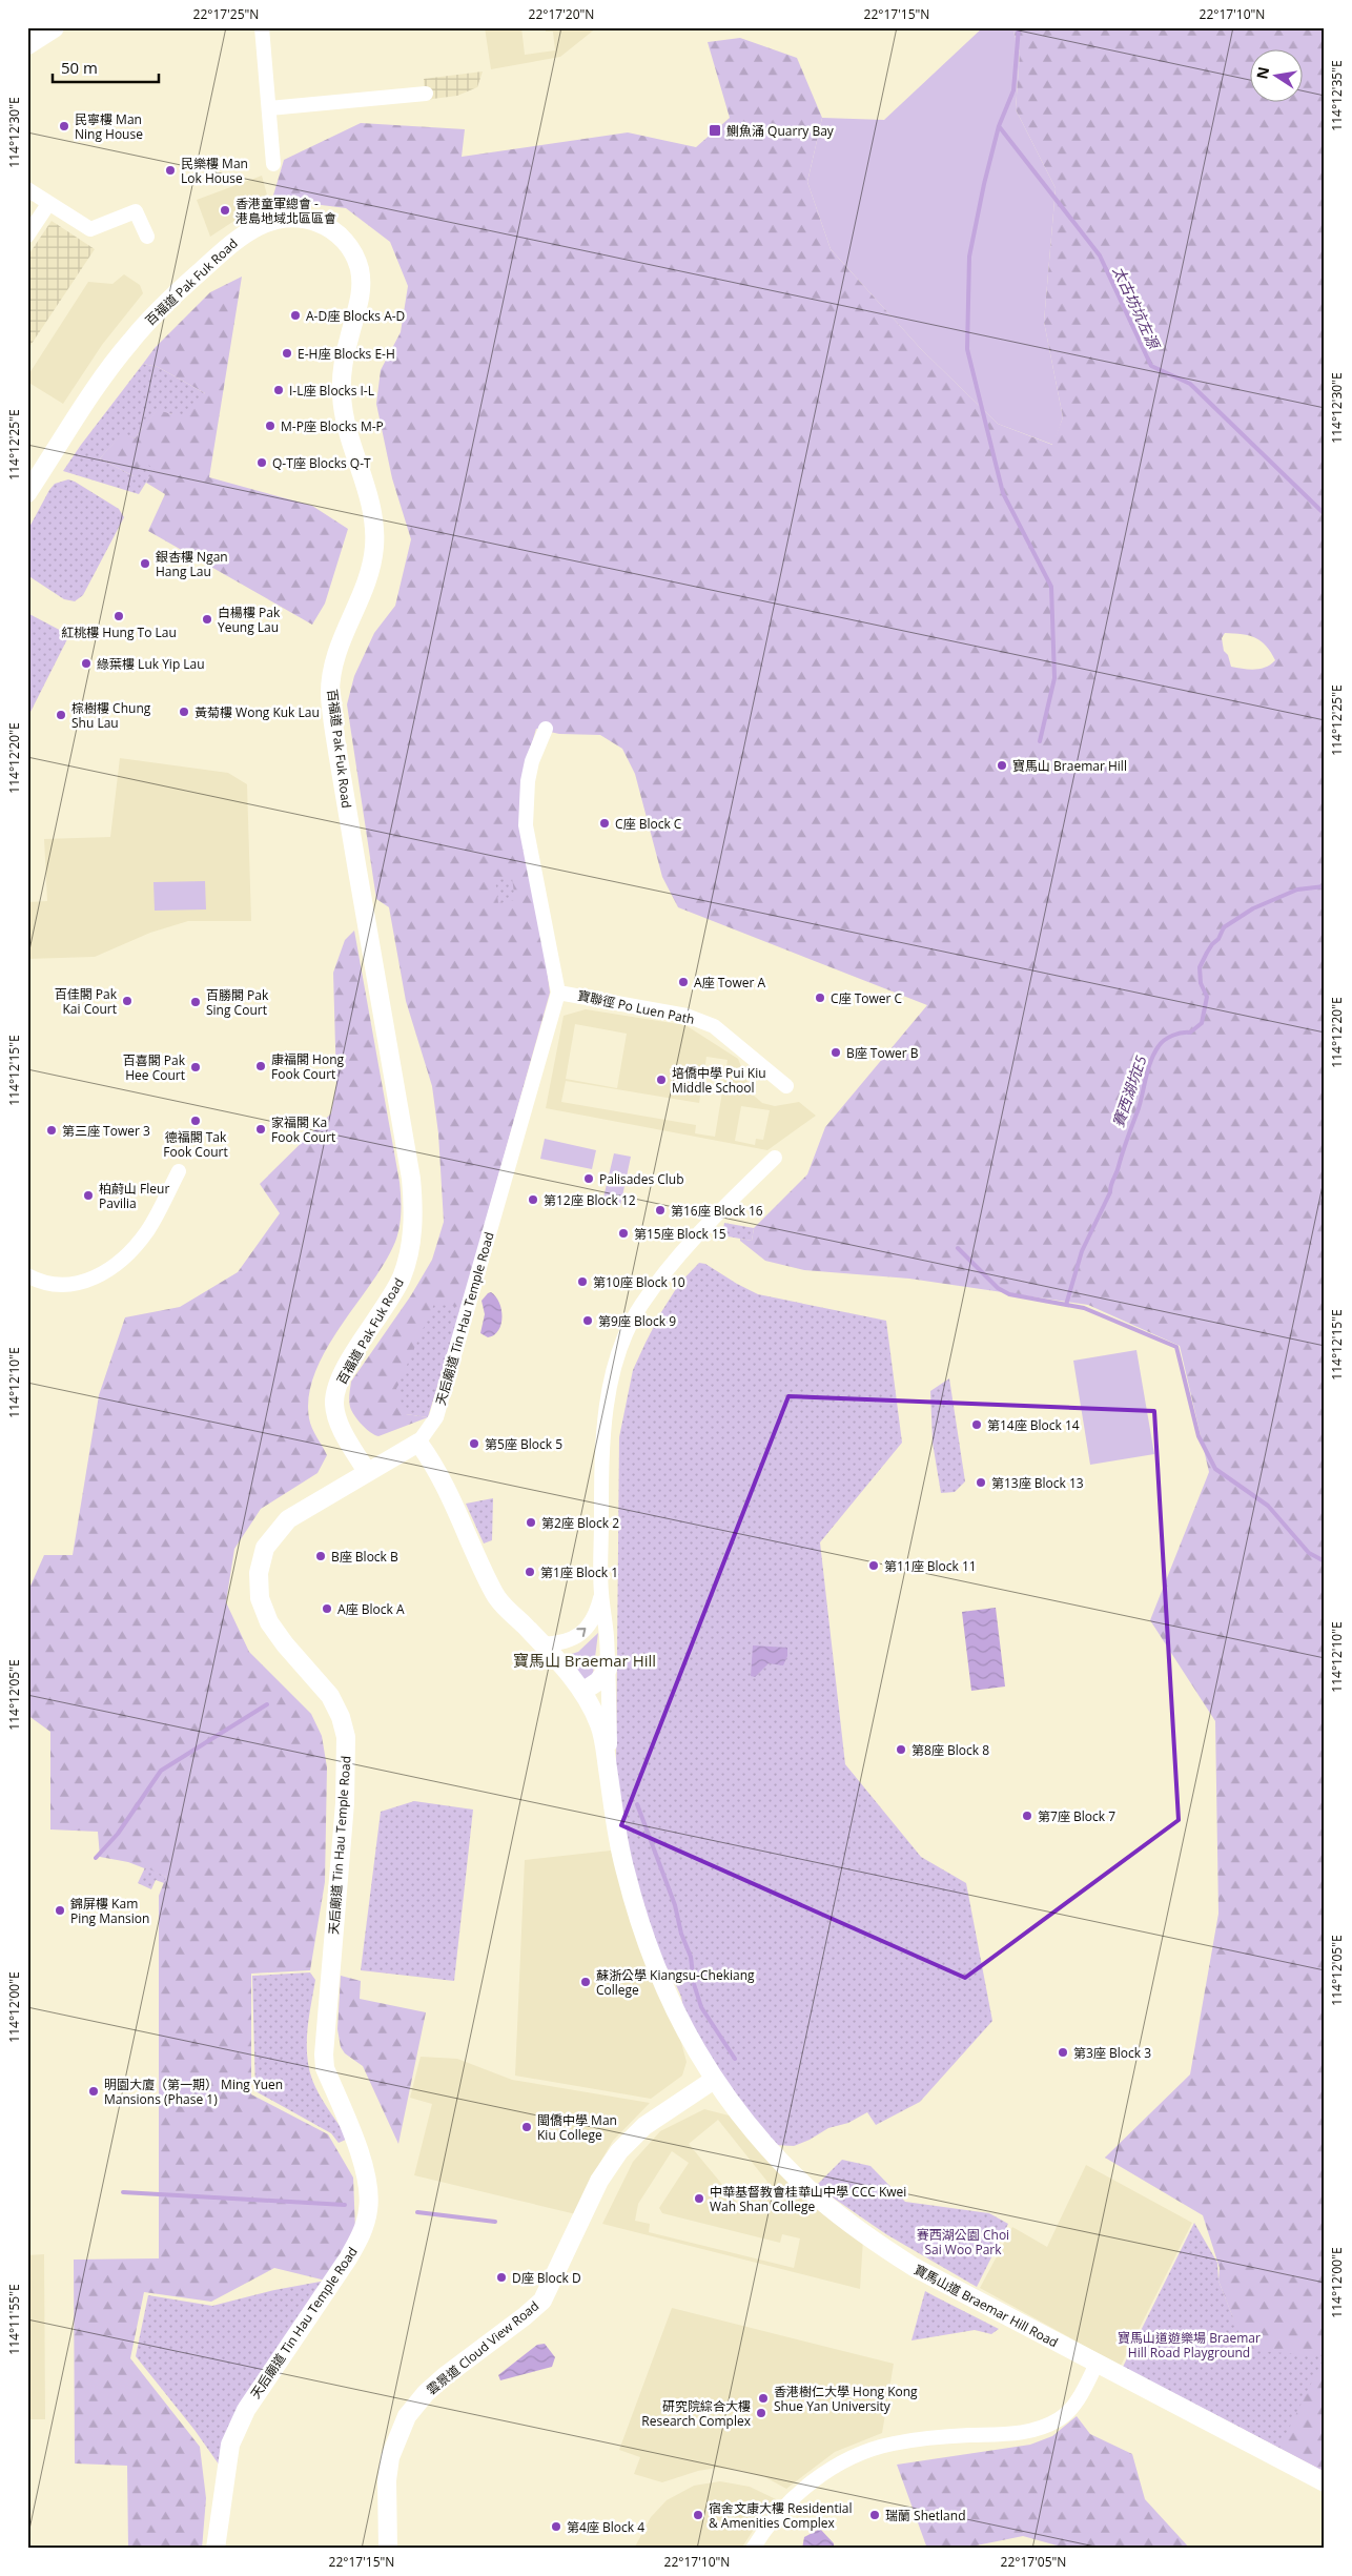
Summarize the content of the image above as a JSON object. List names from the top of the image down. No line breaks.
{"streets":{"street":["百福道 Pak Fuk Road","寶聯徑 Po Luen Path","天后廟道 Tin Hau Temple Road","寶馬山道 Braemar Hill Road","雲景道 Cloud View Road"]},"crossings":[["百福道 Pak Fuk Road","天后廟道 Tin Hau Temple Road"],["寶聯徑 Po Luen Path","天后廟道 Tin Hau Temple Road"],["天后廟道 Tin Hau Temple Road","寶馬山道 Braemar Hill Road"],["寶馬山道 Braemar Hill Road","雲景道 Cloud View Road"]],"districts":["寶馬山 Braemar Hill"],"water":["太古坊坑左源","賽西湖坑E5"],"parks":["賽西湖公園 Choi Sai Woo Park","寶馬山道遊樂場 Braemar Hill Road Playground"],"places":{"other":["民寧樓 Man Ning House","民樂樓 Man Lok House","香港童軍總會 - 港島地域北區區會","A-D座 Blocks A-D","E-H座 Blocks E-H","I-L座 Blocks I-L","M-P座 Blocks M-P","Q-T座 Blocks Q-T","銀杏樓 Ngan Hang Lau","紅桃樓 Hung To Lau","白楊樓 Pak Yeung Lau","綠葉樓 Luk Yip Lau","黃菊樓 Wong Kuk Lau","棕樹樓 Chung Shu Lau","寶馬山 Braemar Hill","C座 Block C","A座 Tower A","C座 Tower C","百佳閣 Pak Kai Court","百勝閣 Pak Sing Court","B座 Tower B","康福閣 Hong Fook Court","百喜閣 Pak Hee Court","培僑中學 Pui Kiu Middle School","德福閣 Tak Fook Court","家福閣 Ka Fook Court","第三座 Tower 3","Palisades Club","柏蔚山 Fleur Pavilia","第12座 Block 12","第16座 Block 16","第15座 Block 15","第10座 Block 10","第9座 Block 9","第14座 Block 14","第5座 Block 5","第13座 Block 13","第2座 Block 2","B座 Block B","第11座 Block 11","第1座 Block 1","A座 Block A","第8座 Block 8","第7座 Block 7","錦屏樓 Kam Ping Mansion","蘇浙公學 Kiangsu-Chekiang College","第3座 Block 3","明園大廈（第一期） Ming Yuen Mansions (Phase 1)","閩僑中學 Man Kiu College","中華基督教會桂華山中學 CCC Kwei Wah Shan College","D座 Block D","香港樹仁大學 Hong Kong Shue Yan University","研究院綜合大樓 Research Complex","宿舍文康大樓 Residential & Amenities Complex","瑞蘭 Shetland","第4座 Block 4"],"transit":["鰂魚涌 Quarry Bay"]},"scale_bar":"50 m","north":"left","coordinates":["22°17'25\"N","22°17'20\"N","22°17'15\"N","22°17'10\"N","114°12'35\"E","114°12'30\"E","114°12'25\"E","114°12'20\"E","114°12'15\"E","114°12'10\"E","114°12'05\"E","114°12'00\"E","114°11'55\"E","22°17'05\"N"]}
